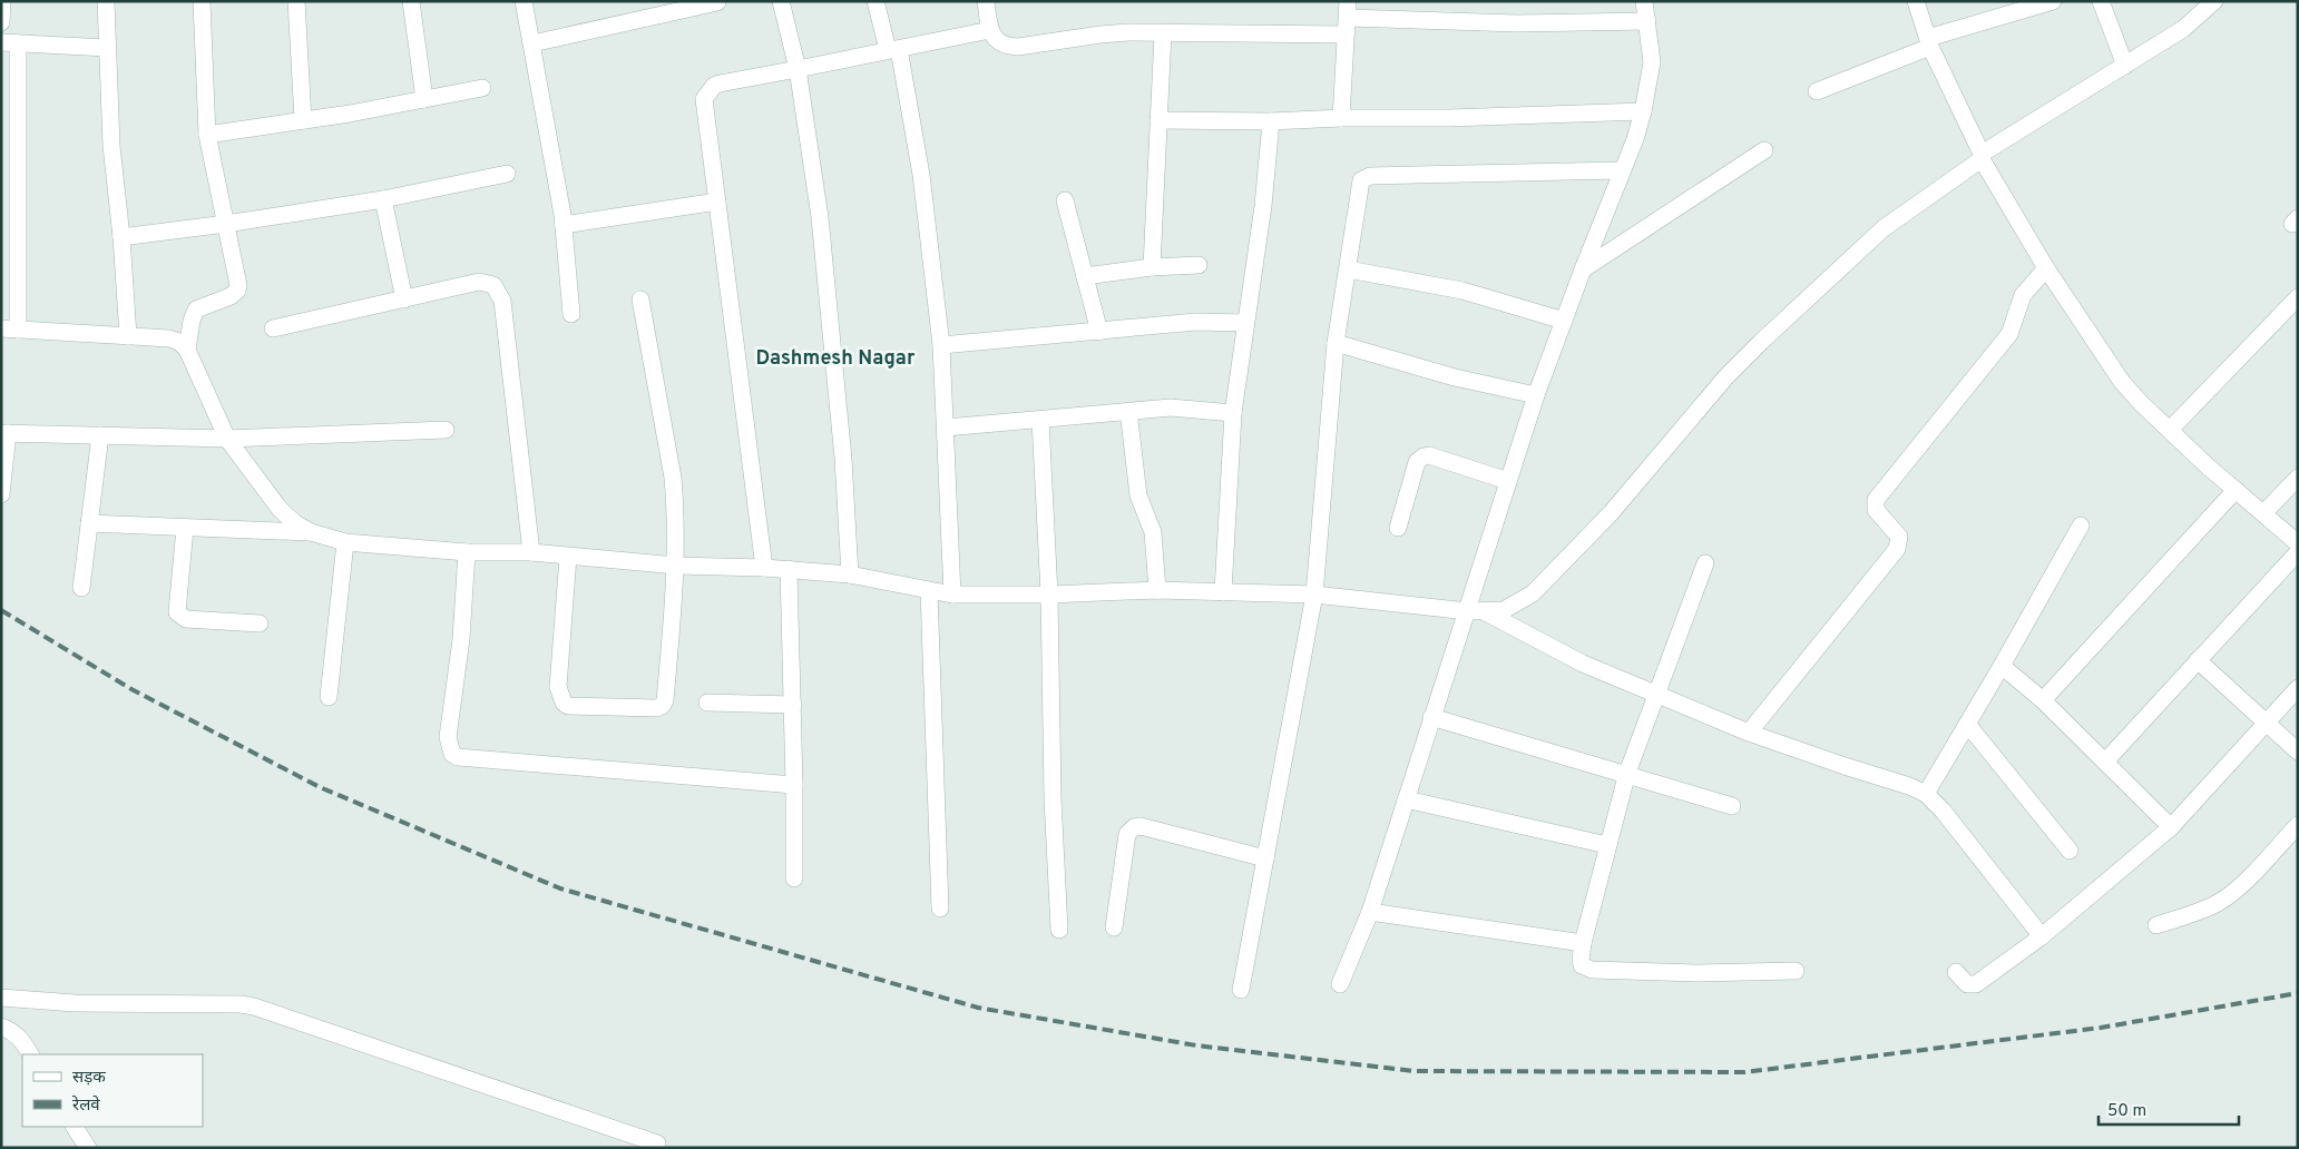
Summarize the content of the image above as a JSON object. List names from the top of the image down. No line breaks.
{"districts":["Dashmesh Nagar"],"legend":["सड़क","रेलवे"],"scale_bar":"50 m"}
